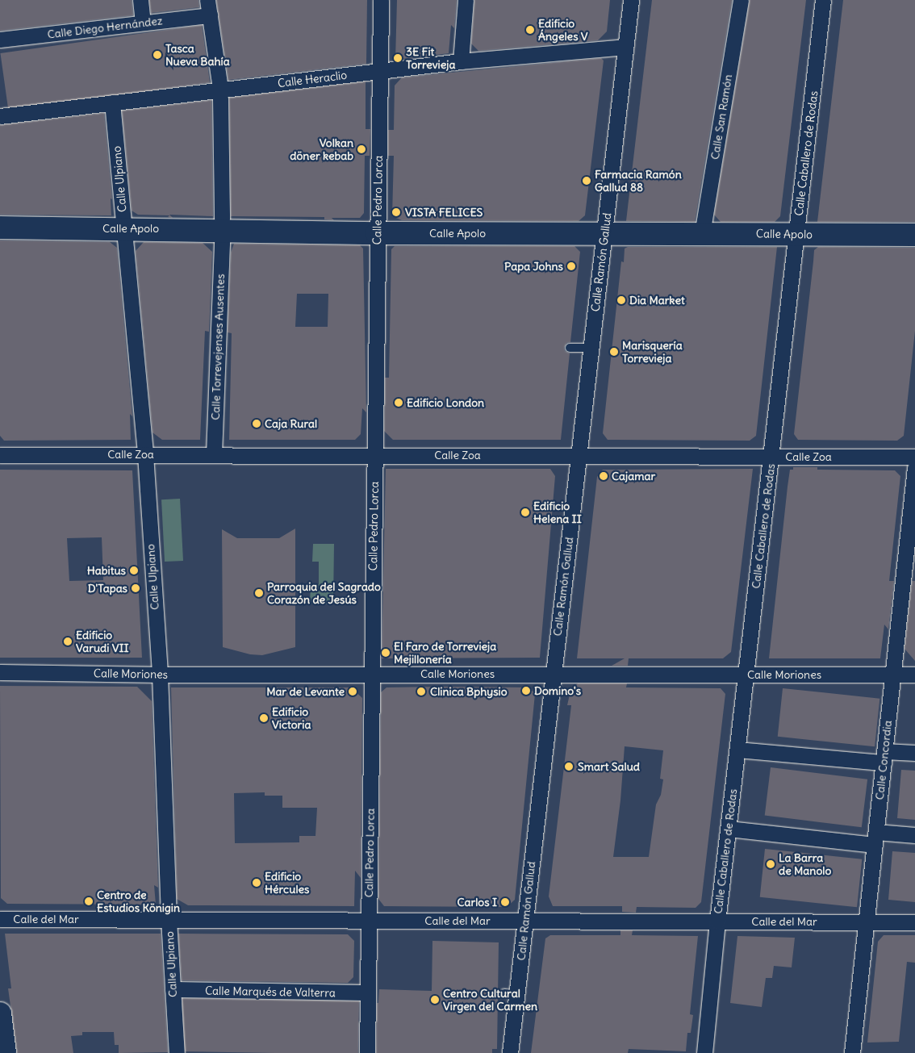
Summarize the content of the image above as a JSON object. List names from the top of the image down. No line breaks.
{"streets":{"street":["Calle Diego Hernández","Calle Heraclio","Calle San Ramón","Calle Caballero de Rodas","Calle Ulpiano","Calle Pedro Lorca","Calle Apolo","Calle Ramón Gallud","Calle Torrevejenses Ausentes","Calle Zoa","Calle Moriones","Calle Concordia","Calle del Mar","Calle Marqués de Valterra"]},"crossings":[["Calle Heraclio","Calle Ulpiano"],["Calle Heraclio","Calle Pedro Lorca"],["Calle Heraclio","Calle Ramón Gallud"],["Calle San Ramón","Calle Apolo"],["Calle Caballero de Rodas","Calle Apolo"],["Calle Caballero de Rodas","Calle Zoa"],["Calle Caballero de Rodas","Calle Moriones"],["Calle Caballero de Rodas","Calle del Mar"],["Calle Ulpiano","Calle Apolo"],["Calle Ulpiano","Calle Zoa"],["Calle Ulpiano","Calle Moriones"],["Calle Ulpiano","Calle del Mar"],["Calle Ulpiano","Calle Marqués de Valterra"],["Calle Pedro Lorca","Calle Apolo"],["Calle Pedro Lorca","Calle Zoa"],["Calle Pedro Lorca","Calle Moriones"],["Calle Pedro Lorca","Calle del Mar"],["Calle Pedro Lorca","Calle Marqués de Valterra"],["Calle Apolo","Calle Ramón Gallud"],["Calle Ramón Gallud","Calle Zoa"],["Calle Ramón Gallud","Calle Moriones"],["Calle Ramón Gallud","Calle del Mar"],["Calle Torrevejenses Ausentes","Calle Zoa"],["Calle Moriones","Calle Concordia"],["Calle Concordia","Calle del Mar"]],"places":["Edificio Ángeles V","Tasca Nueva Bahía","3E Fit Torrevieja","Volkan döner kebab","Farmacia Ramón Gallud 88","VISTA FELICES","Papa Johns","Dia Market","Marisquería Torrevieja","Edificio London","Caja Rural","Cajamar","Edificio Helena II","Habitus","D'Tapas","Parroquia del Sagrado Corazón de Jesús","Edificio Varudi VII","El Faro de Torrevieja Mejillonería","Domino's","Mar de Levante","Clinica Bphysio","Edificio Victoria","Smart Salud","La Barra de Manolo","Edificio Hércules","Centro de Estudios Königin","Carlos I","Centro Cultural Virgen del Carmen"]}
